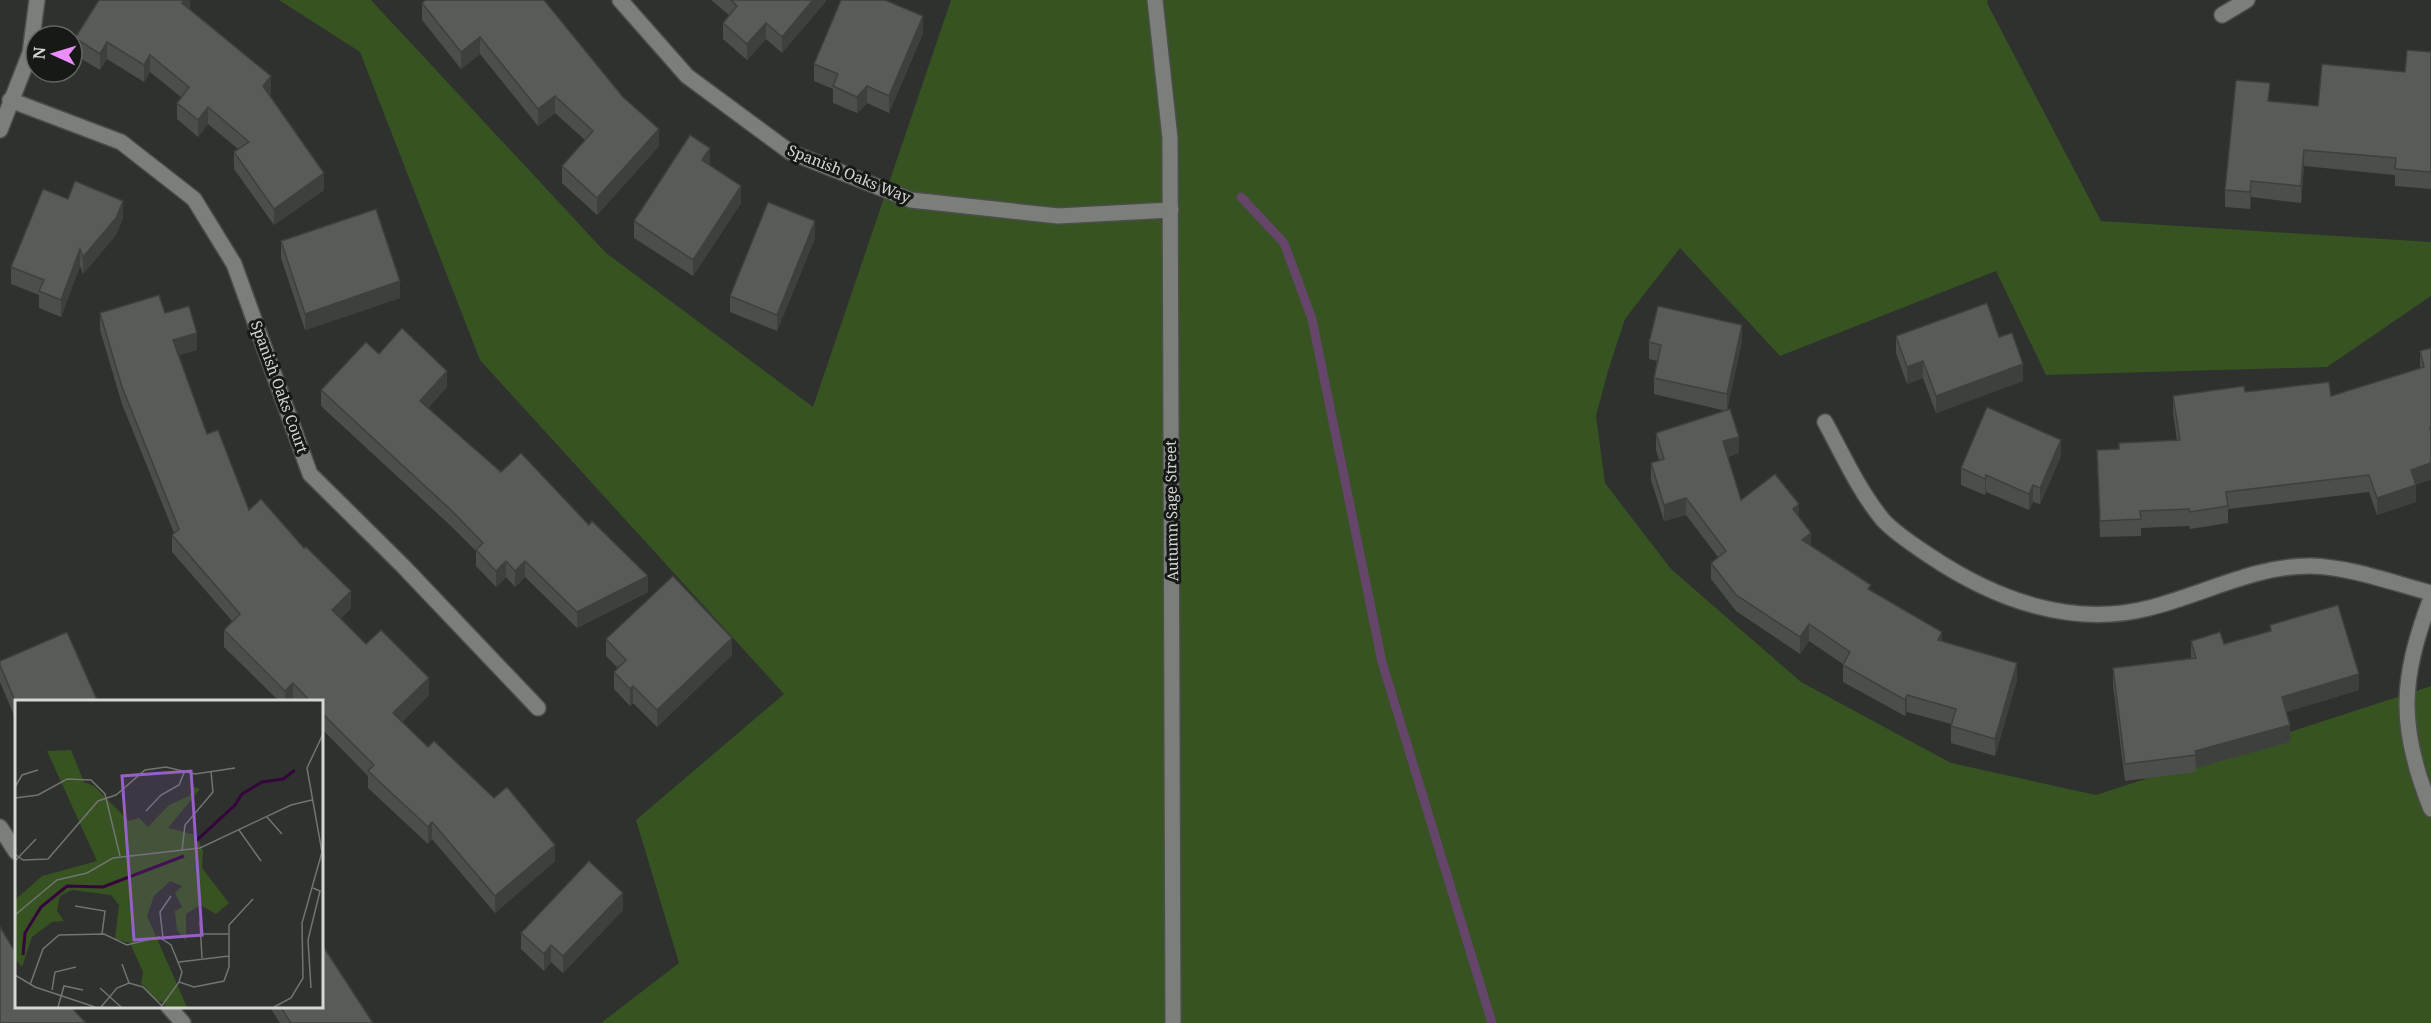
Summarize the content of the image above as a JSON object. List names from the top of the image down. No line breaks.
{"streets":{"street":["Spanish Oaks Way","Spanish Oaks Court","Autumn Sage Street"]},"crossings":[["Spanish Oaks Way","Autumn Sage Street"]],"north":"left"}
